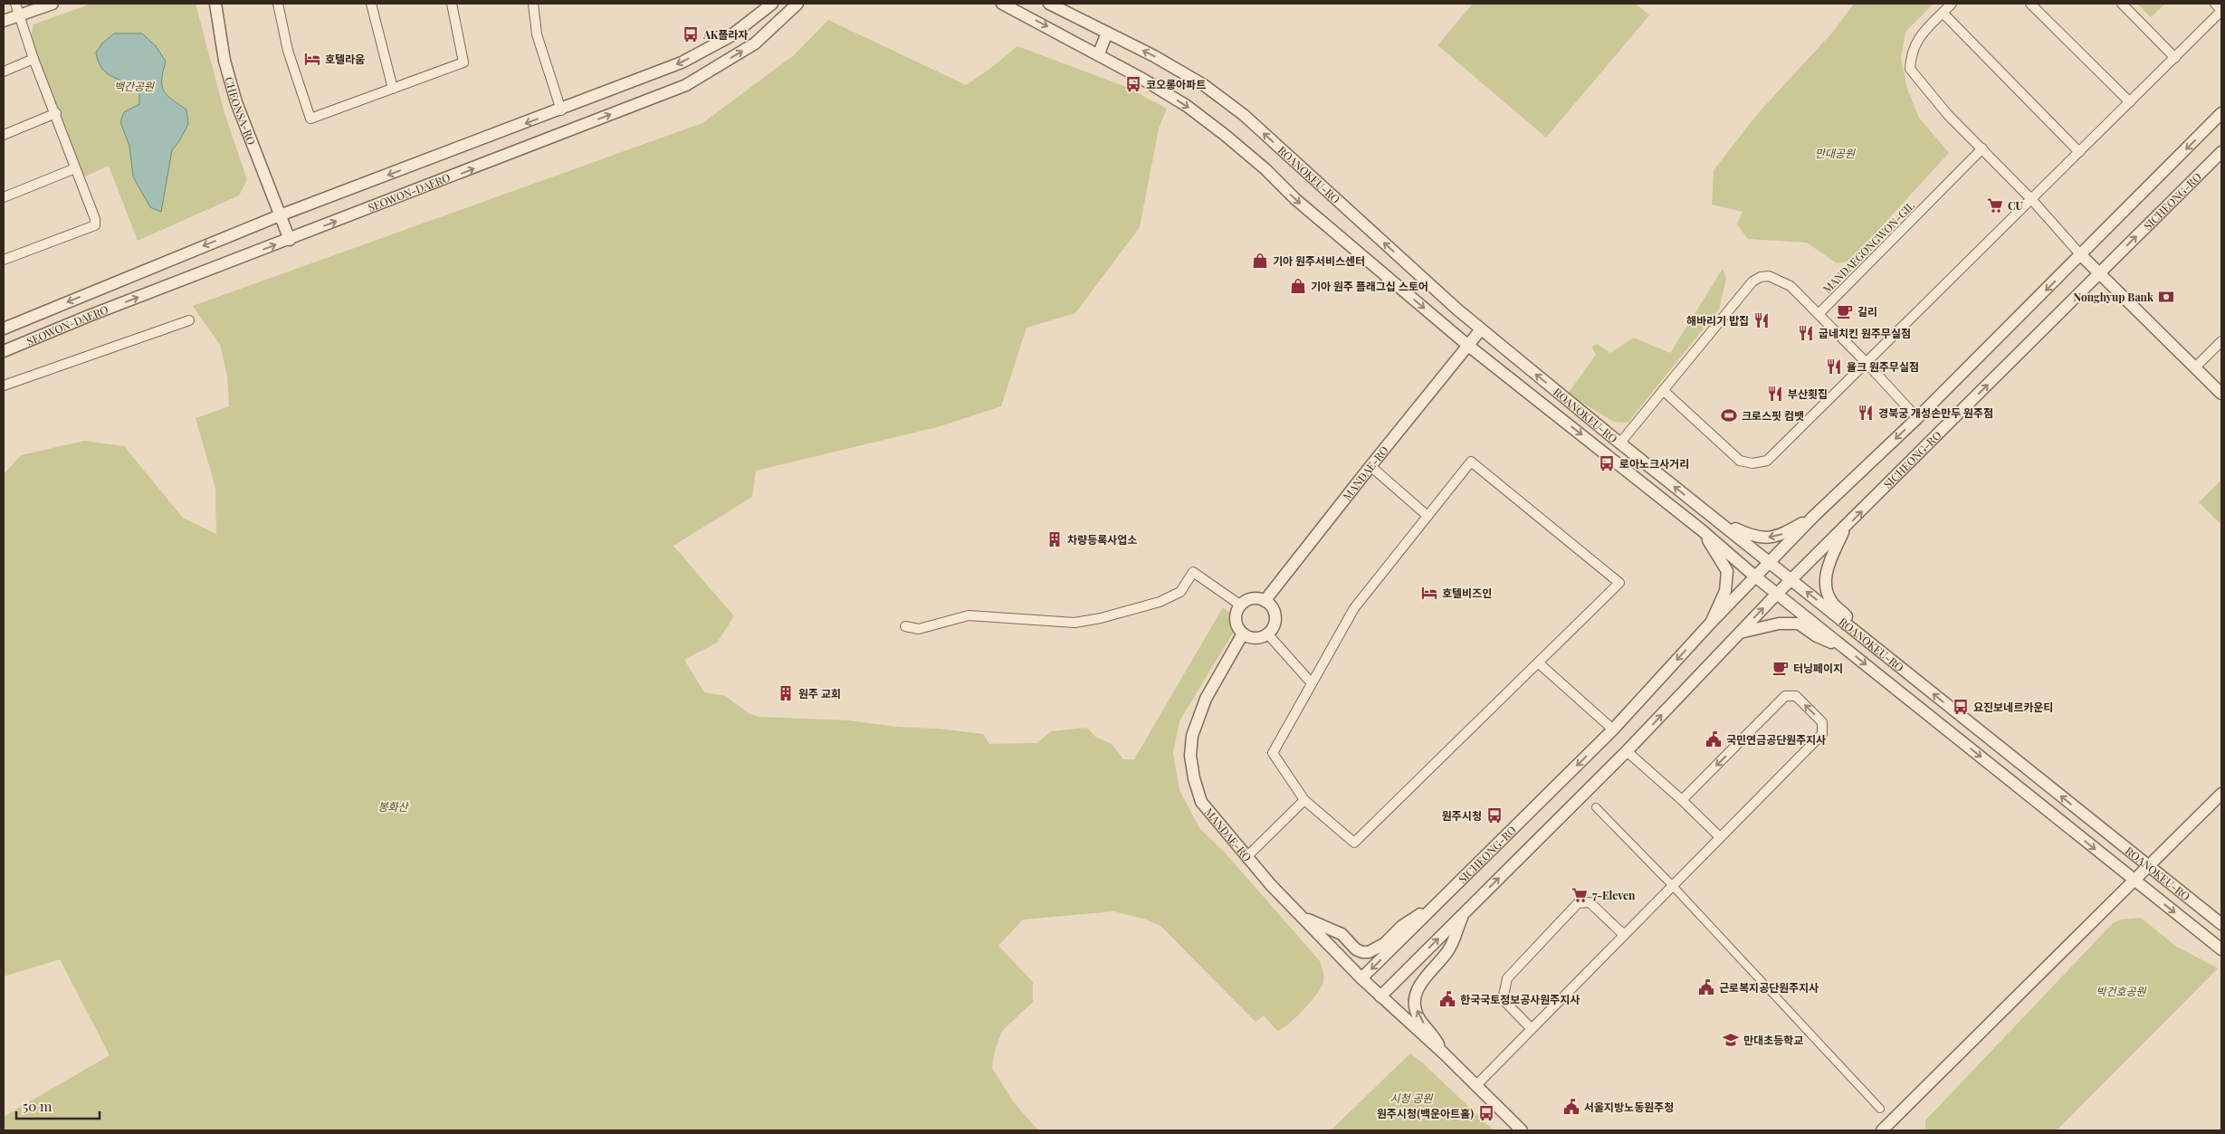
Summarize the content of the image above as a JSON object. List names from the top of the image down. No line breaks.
{"streets":{"street":["CHEONSA-RO","ROANOKEU-RO","SEOWON-DAERO","SICHEONG-RO","MANDAEGONGWON-GIL","MANDAE-RO"]},"crossings":[["CHEONSA-RO","SEOWON-DAERO"],["ROANOKEU-RO","SICHEONG-RO"],["ROANOKEU-RO","MANDAE-RO"],["SICHEONG-RO","MANDAE-RO"]],"parks":["백간공원","만대공원","봉화산","박건호공원","시청 공원"],"places":{"bus stop":["AK플라자","코오롱아파트","로아노크사거리","요진보네르카운티","원주시청","원주시청(백운아트홀)"],"hotel":["호텔라움","호텔비즈인"],"supermarket":["CU","7-Eleven"],"shop":["기아 원주서비스센터","기아 원주 플래그십 스토어"],"bank":["Nonghyup Bank"],"cafe":["길리","터닝페이지"],"restaurant":["해바리기 밥집","굽네치킨 원주무실점","욜크 원주무실점","부산횟집","경북궁 개성손만두 원주점"],"sports":["크로스핏 컴뱃"],"building":["차량등록사업소","원주 교회"],"public building":["국민연금공단원주지사","근로복지공단원주지사","한국국토정보공사원주지사","서울지방노동원주청"],"school or university":["만대초등학교"]},"scale_bar":"50 m"}
